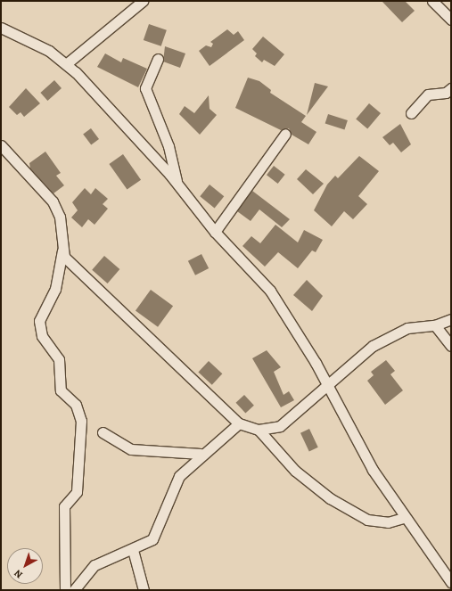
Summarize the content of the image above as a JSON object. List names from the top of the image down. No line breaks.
{"north":"bottom left"}
